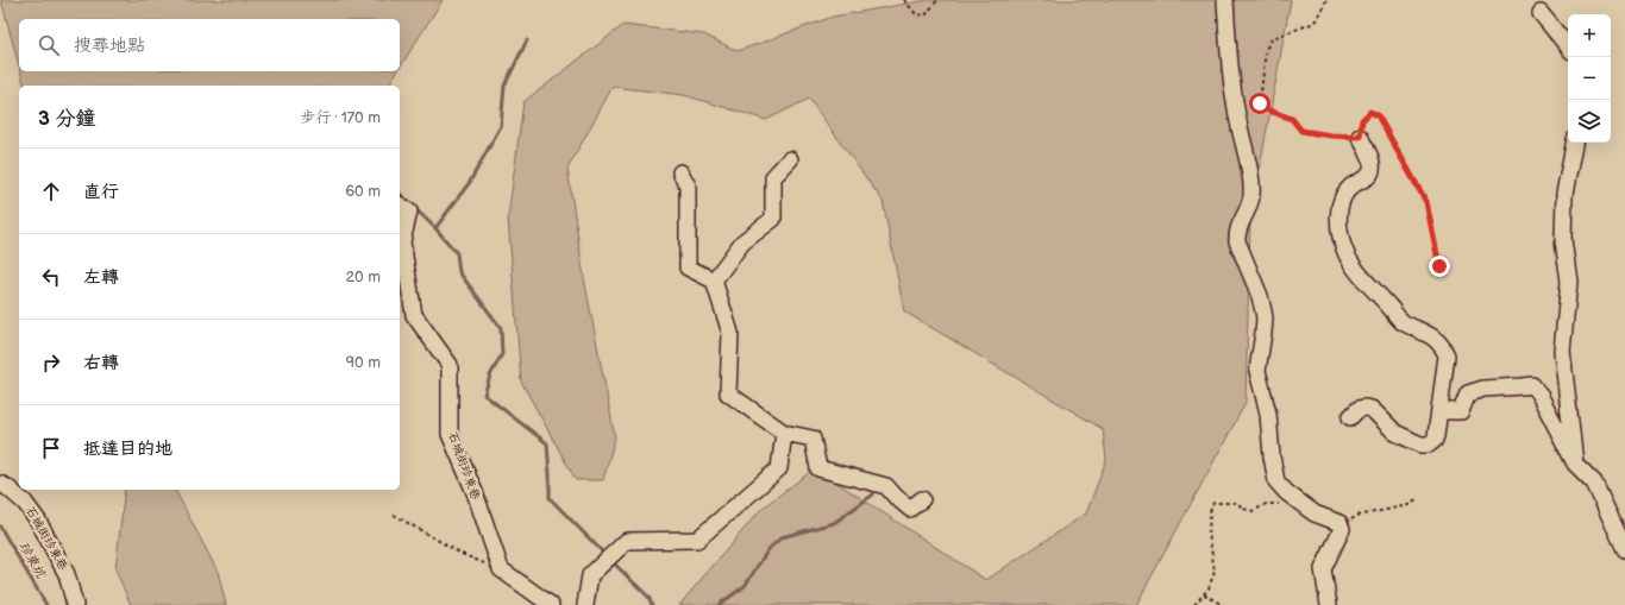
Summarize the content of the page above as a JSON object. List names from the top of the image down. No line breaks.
{"streets":{"street":["石城街珍東巷"]},"water":["珍東坑"],"page":{"map_buttons":["+","−"],"search":"搜尋地點","heading":["3 分鐘","步行 · 170 m"],"list":[["直行","60 m"],["左轉","20 m"],["右轉","90 m"],"抵達目的地"]}}
